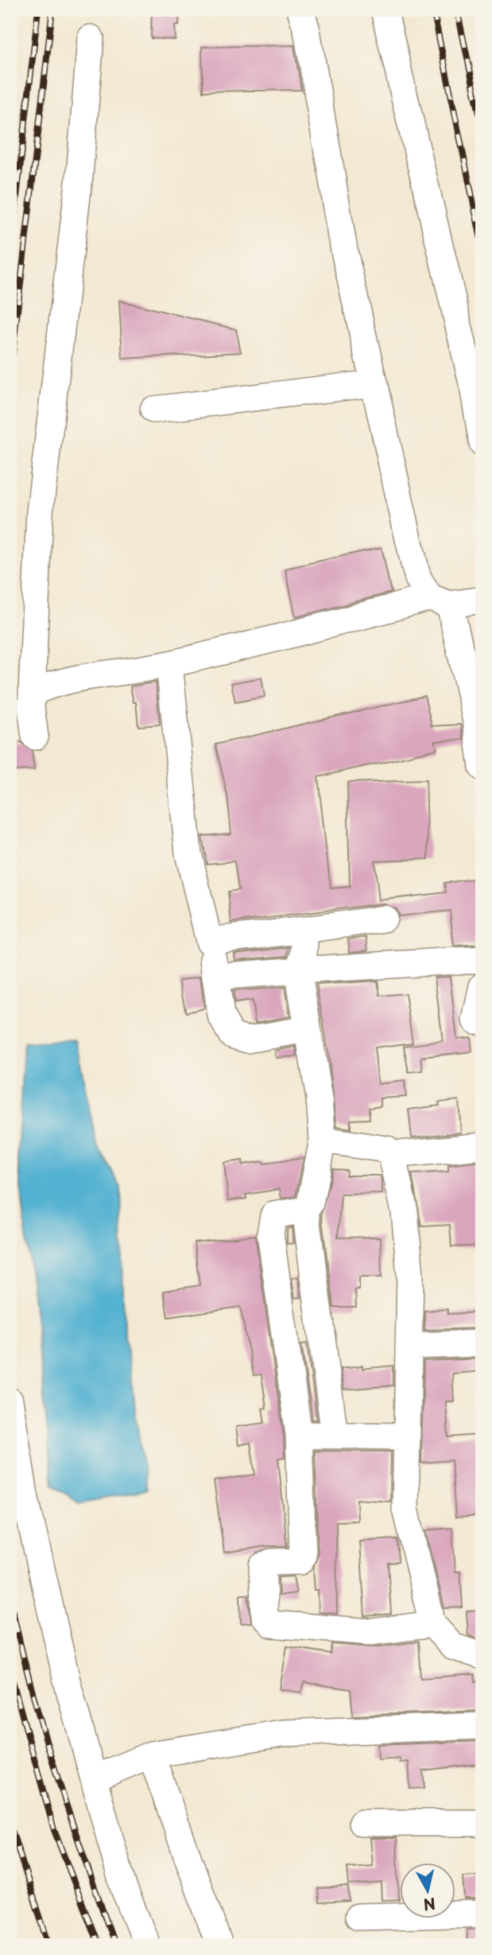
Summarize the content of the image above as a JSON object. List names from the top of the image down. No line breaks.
{"north":"bottom"}
